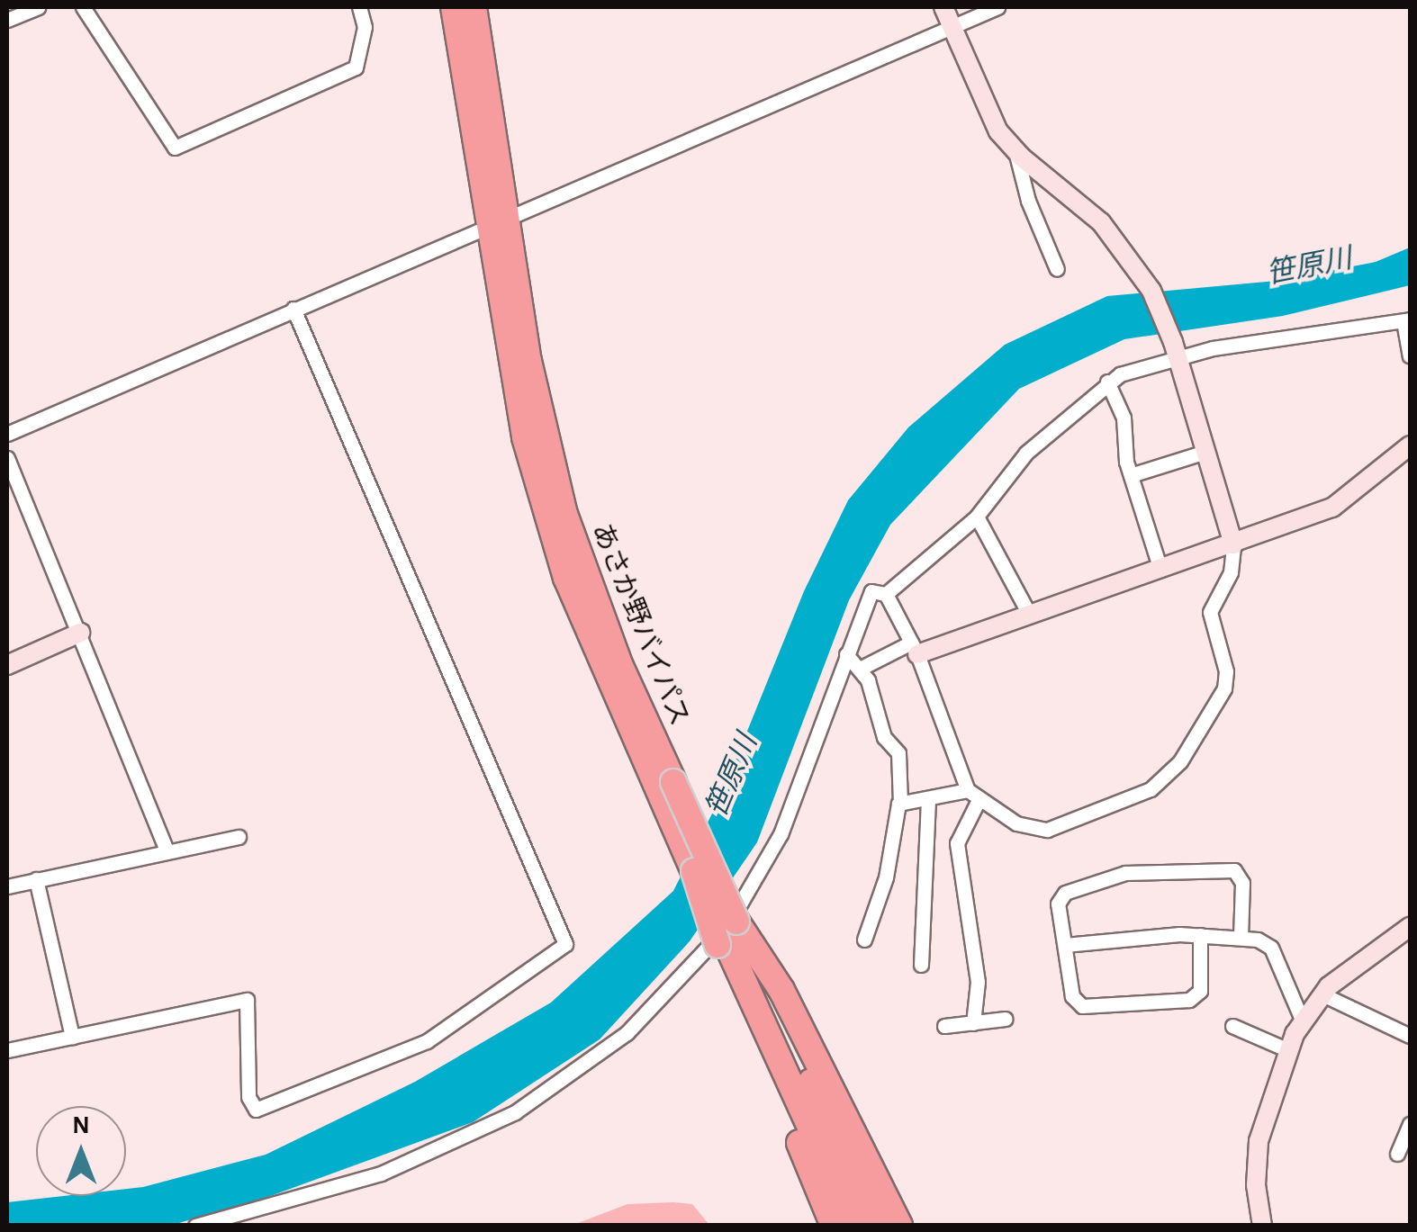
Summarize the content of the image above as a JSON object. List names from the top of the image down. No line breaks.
{"streets":{"highway":["あさか野バイパス"]},"water":["笹原川"],"north":"top"}
